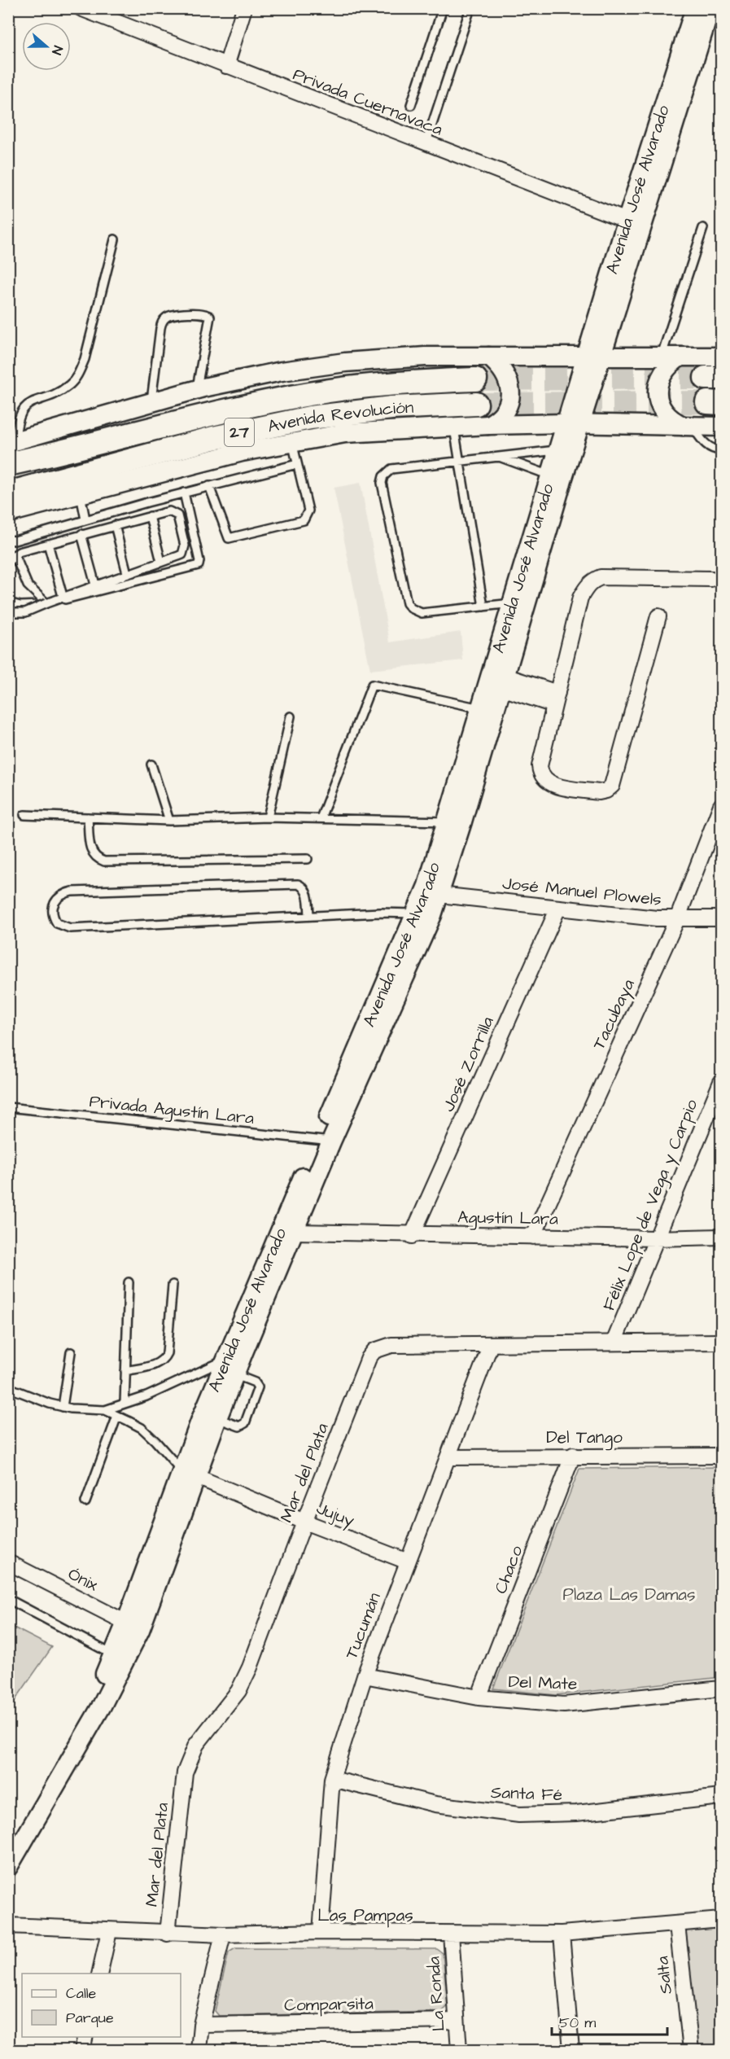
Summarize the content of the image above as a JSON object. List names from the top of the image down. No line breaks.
{"streets":{"main road":["Avenida Revolución","27"],"street":["Privada Cuernavaca","Avenida José Alvarado","José Manuel Plowels","Tacubaya","José Zorrilla","Félix Lope de Vega y Carpio","Agustín Lara","Del Tango","Mar del Plata","Jujuy","Chaco","Ónix","Tucumán","Del Mate","Santa Fé","Las Pampas","Salta","La Ronda","Comparsita"],"lane":["Privada Agustín Lara"]},"crossings":[["Privada Cuernavaca","Avenida José Alvarado"],["Avenida José Alvarado","José Manuel Plowels"],["Avenida José Alvarado","Privada Agustín Lara"],["Avenida José Alvarado","Agustín Lara"],["Avenida José Alvarado","Jujuy"],["Avenida José Alvarado","Ónix"],["José Manuel Plowels","Tacubaya"],["José Manuel Plowels","José Zorrilla"],["Tacubaya","Agustín Lara"],["José Zorrilla","Agustín Lara"],["Félix Lope de Vega y Carpio","Agustín Lara"],["Félix Lope de Vega y Carpio","Mar del Plata"],["Del Tango","Chaco"],["Del Tango","Tucumán"],["Mar del Plata","Jujuy"],["Mar del Plata","Tucumán"],["Mar del Plata","Las Pampas"],["Jujuy","Tucumán"],["Chaco","Del Mate"],["Tucumán","Del Mate"],["Tucumán","Santa Fé"],["Tucumán","Las Pampas"],["Las Pampas","Salta"],["Las Pampas","La Ronda"],["La Ronda","Comparsita"]],"parks":["Plaza Las Damas"],"legend":["Calle","Parque"],"scale_bar":"50 m","north":"right"}
